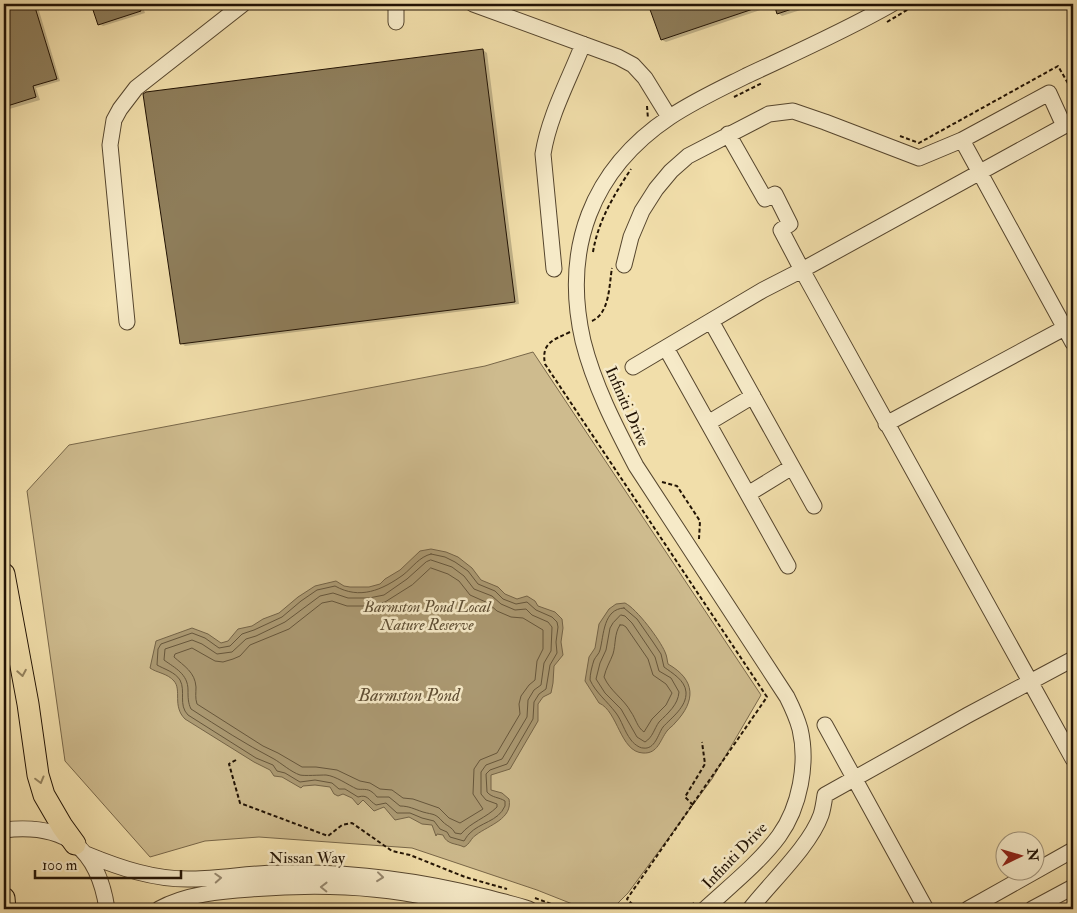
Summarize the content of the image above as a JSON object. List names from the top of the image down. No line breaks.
{"streets":{"street":["Infiniti Drive","Nissan Way"]},"water":["Barmston Pond"],"parks":["Barmston Pond Local Nature Reserve"],"scale_bar":"100 m","north":"right"}
